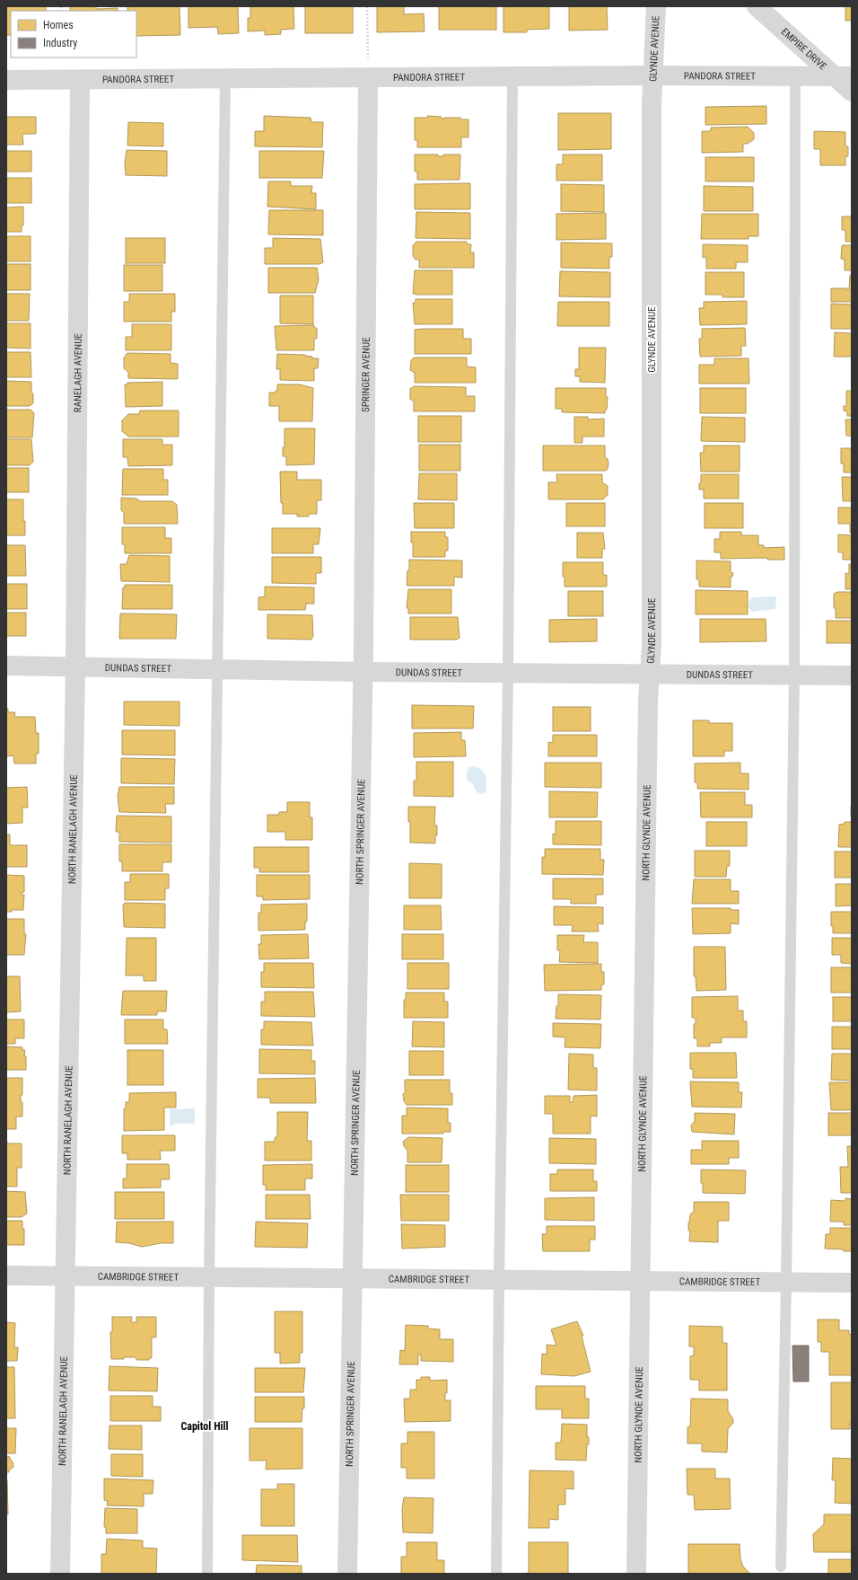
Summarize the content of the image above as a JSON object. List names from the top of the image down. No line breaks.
{"streets":{"street":["GLYNDE AVENUE","EMPIRE DRIVE","PANDORA STREET","RANELAGH AVENUE","SPRINGER AVENUE","DUNDAS STREET","NORTH RANELAGH AVENUE","NORTH SPRINGER AVENUE","NORTH GLYNDE AVENUE","CAMBRIDGE STREET"]},"crossings":[["GLYNDE AVENUE","PANDORA STREET"],["GLYNDE AVENUE","DUNDAS STREET"],["GLYNDE AVENUE","NORTH GLYNDE AVENUE"],["EMPIRE DRIVE","PANDORA STREET"],["PANDORA STREET","RANELAGH AVENUE"],["PANDORA STREET","SPRINGER AVENUE"],["RANELAGH AVENUE","DUNDAS STREET"],["RANELAGH AVENUE","NORTH RANELAGH AVENUE"],["SPRINGER AVENUE","DUNDAS STREET"],["SPRINGER AVENUE","NORTH SPRINGER AVENUE"],["DUNDAS STREET","NORTH RANELAGH AVENUE"],["DUNDAS STREET","NORTH SPRINGER AVENUE"],["DUNDAS STREET","NORTH GLYNDE AVENUE"],["NORTH RANELAGH AVENUE","CAMBRIDGE STREET"],["NORTH SPRINGER AVENUE","CAMBRIDGE STREET"],["NORTH GLYNDE AVENUE","CAMBRIDGE STREET"]],"districts":["Capitol Hill"],"legend":["Homes","Industry"]}
